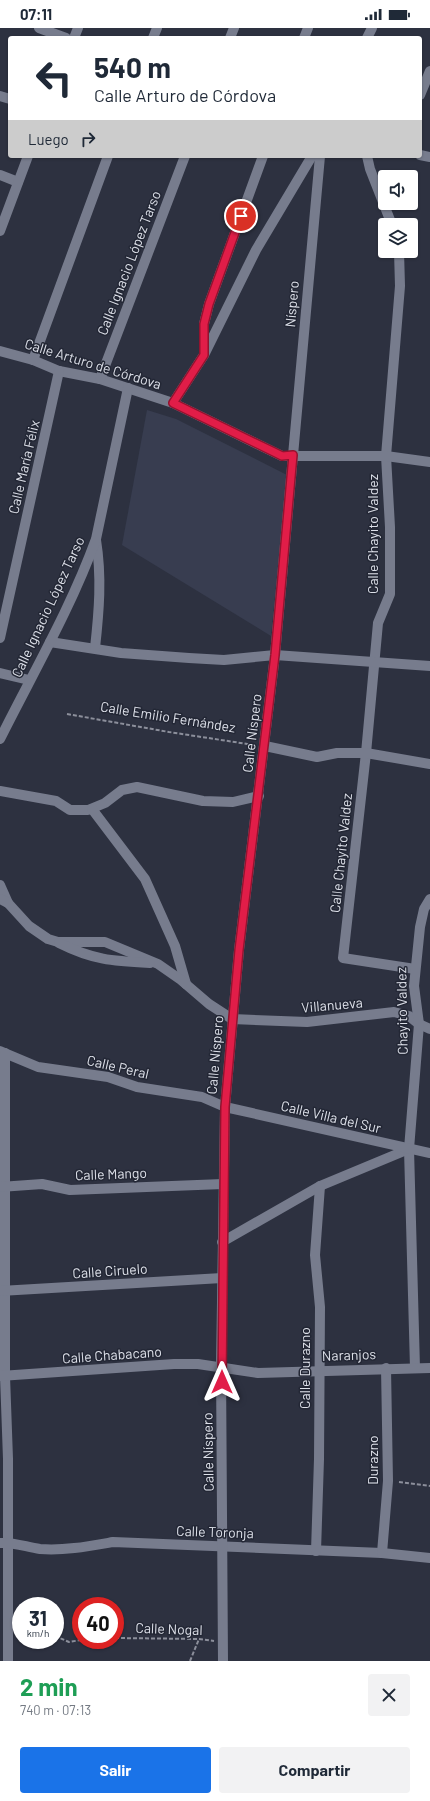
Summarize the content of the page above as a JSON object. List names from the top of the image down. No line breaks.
{"streets":{"street":["Calle Ignacio López Tarso","Níspero","Calle Arturo de Córdova","Calle María Félix","Calle Chayito Valdez","Calle Níspero","Villanueva","Chayito Valdez","Calle Peral","Calle Villa del Sur","Calle Mango","Calle Ciruelo","Calle Chabacano","Naranjos","Calle Durazno","Durazno","Calle Toronja"],"path":["Calle Emilio Fernández","Calle Nogal"]},"crossings":[["Calle Ignacio López Tarso","Calle Arturo de Córdova"],["Níspero","Calle Arturo de Córdova"],["Níspero","Calle Níspero"],["Calle Arturo de Córdova","Calle María Félix"],["Calle Arturo de Córdova","Calle Chayito Valdez"],["Calle Arturo de Córdova","Calle Níspero"],["Calle Chayito Valdez","Chayito Valdez"],["Calle Emilio Fernández","Calle Níspero"],["Calle Níspero","Villanueva"],["Calle Níspero","Calle Peral"],["Calle Níspero","Calle Villa del Sur"],["Calle Níspero","Calle Mango"],["Calle Níspero","Calle Ciruelo"],["Calle Níspero","Calle Chabacano"],["Calle Níspero","Naranjos"],["Calle Níspero","Calle Toronja"],["Calle Níspero","Calle Nogal"],["Villanueva","Chayito Valdez"],["Chayito Valdez","Calle Villa del Sur"],["Chayito Valdez","Naranjos"],["Calle Peral","Calle Villa del Sur"],["Calle Chabacano","Naranjos"],["Naranjos","Calle Durazno"],["Naranjos","Durazno"],["Calle Durazno","Calle Toronja"],["Durazno","Calle Toronja"]],"page":{"status":"07:11","turn":["540 m","Calle Arturo de Córdova"],"then":"Luego","speed":"31 km/h","limit":"40","heading":["2 min","740 m · 07:13"],"buttons":["Salir","Compartir"]}}
